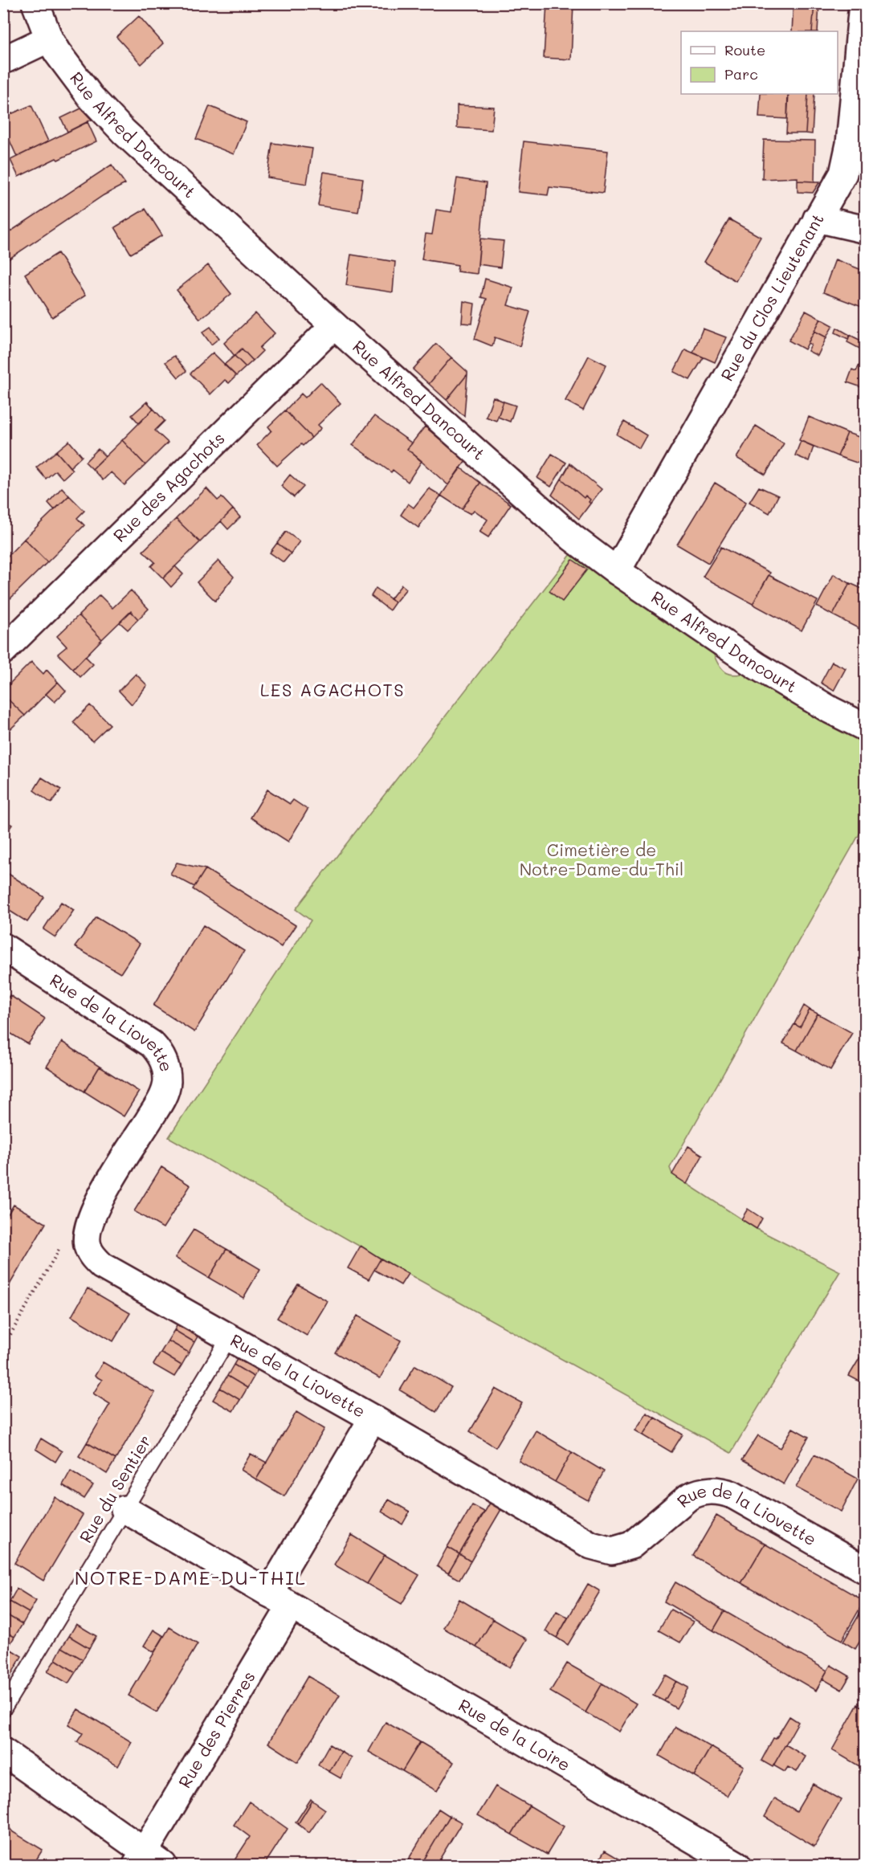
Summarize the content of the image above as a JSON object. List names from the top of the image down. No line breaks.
{"streets":{"street":["Rue Alfred Dancourt","Rue du Clos Lieutenant","Rue des Agachots","Rue de la Liovette","Rue des Pierres","Rue de la Loire"],"lane":["Rue du Sentier"]},"crossings":[["Rue Alfred Dancourt","Rue du Clos Lieutenant"],["Rue Alfred Dancourt","Rue des Agachots"],["Rue de la Liovette","Rue du Sentier"],["Rue de la Liovette","Rue des Pierres"],["Rue du Sentier","Rue de la Loire"],["Rue des Pierres","Rue de la Loire"]],"districts":["LES AGACHOTS","NOTRE-DAME-DU-THIL"],"parks":["Cimetière de Notre-Dame-du-Thil"],"legend":["Route","Parc"]}
